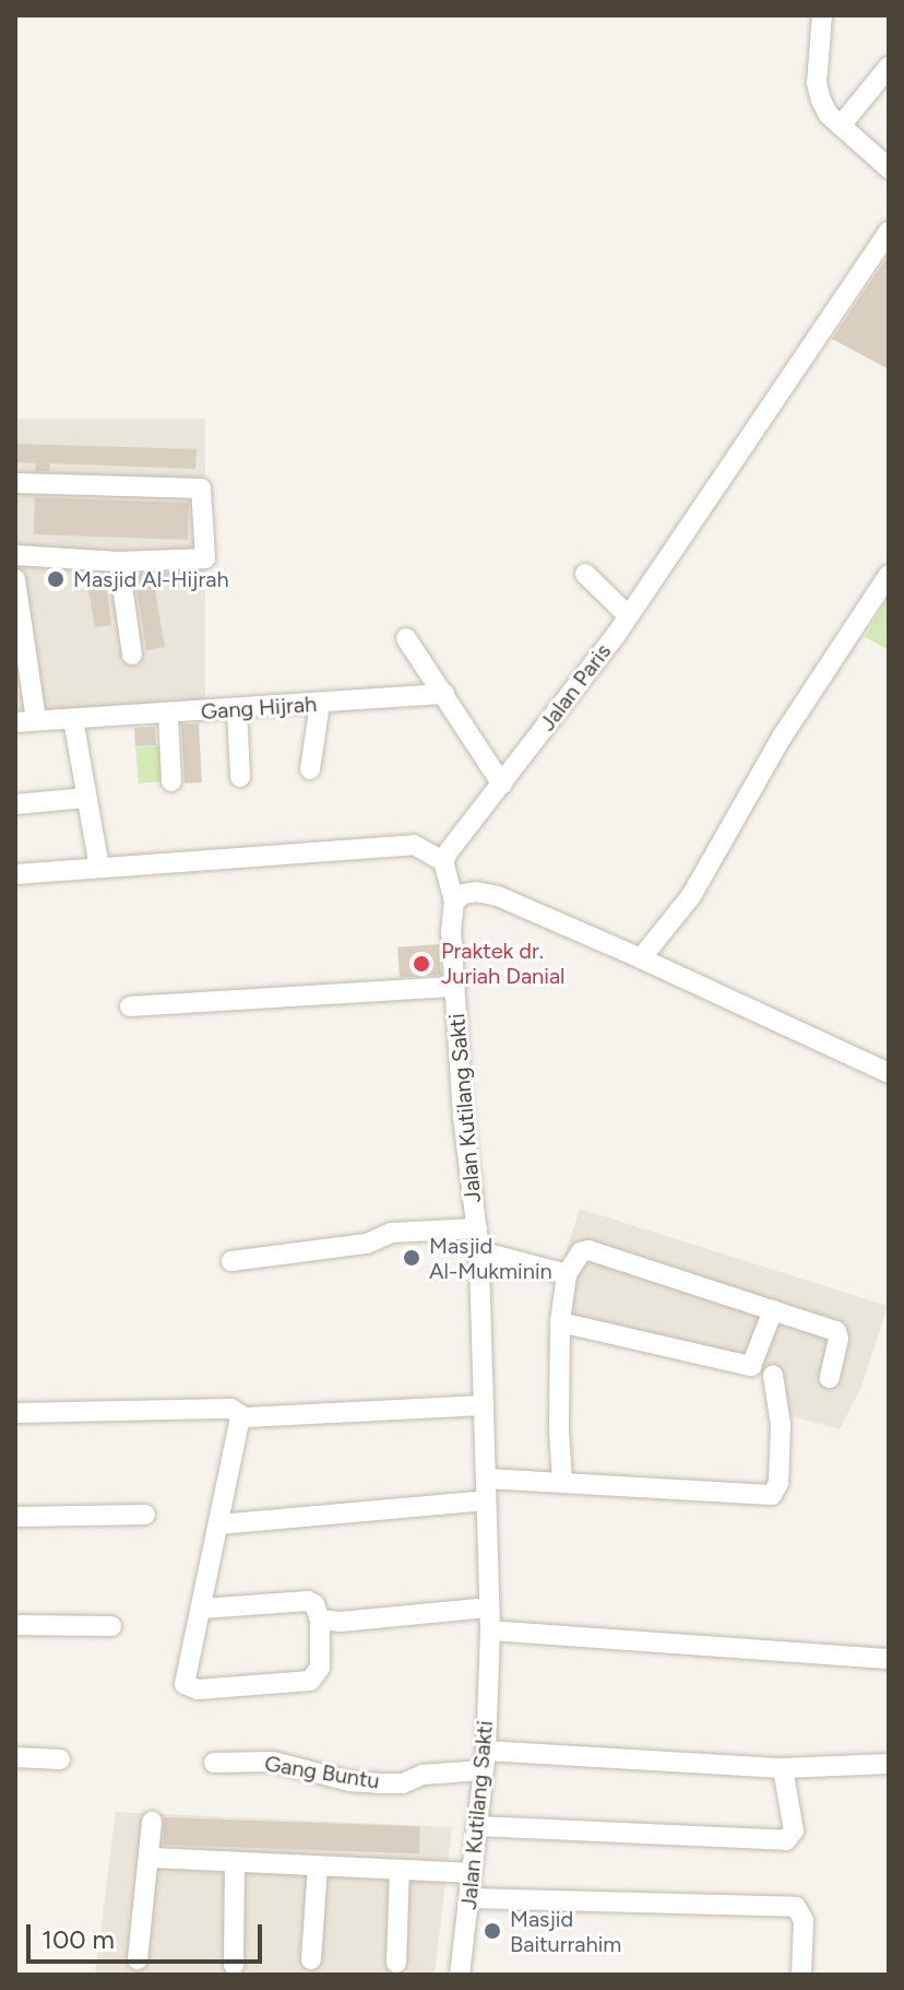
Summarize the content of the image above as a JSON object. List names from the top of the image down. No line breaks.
{"streets":{"street":["Jalan Paris","Gang Hijrah","Jalan Kutilang Sakti","Gang Buntu"]},"crossings":[["Jalan Kutilang Sakti","Gang Buntu"]],"places":["Masjid Al-Hijrah","Praktek dr. Juriah Danial","Masjid Al-Mukminin","Masjid Baiturrahim"],"scale_bar":"100 m"}
